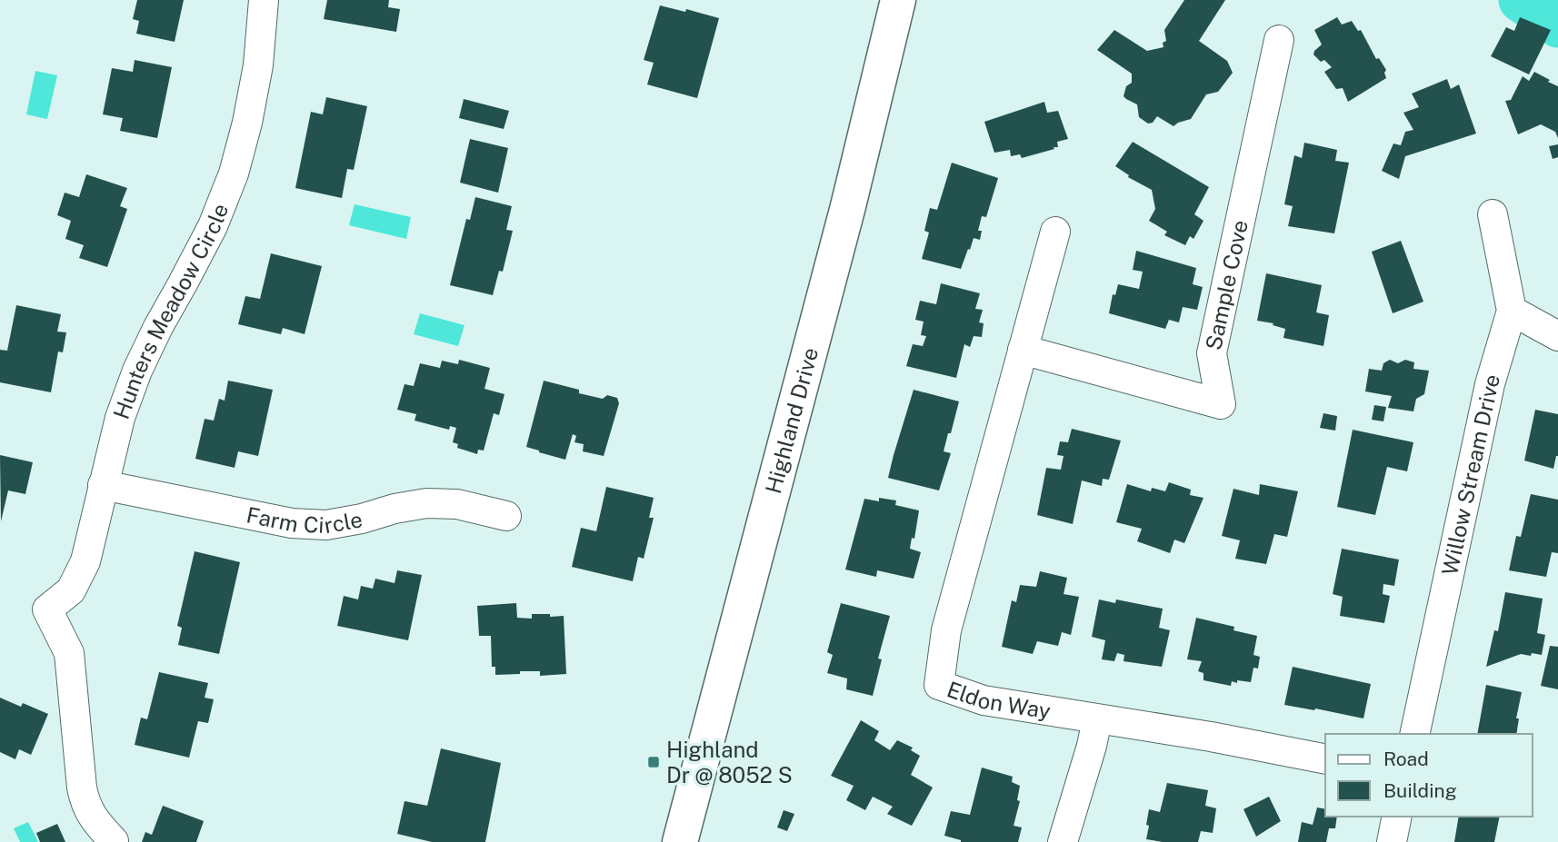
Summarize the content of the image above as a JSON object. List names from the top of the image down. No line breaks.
{"streets":{"main road":["Highland Drive"],"street":["Sample Cove","Hunters Meadow Circle","Willow Stream Drive","Farm Circle","Eldon Way"]},"crossings":[["Sample Cove","Eldon Way"],["Hunters Meadow Circle","Farm Circle"]],"places":{"transit":["Highland Dr @ 8052 S"]},"legend":["Road","Building"]}
